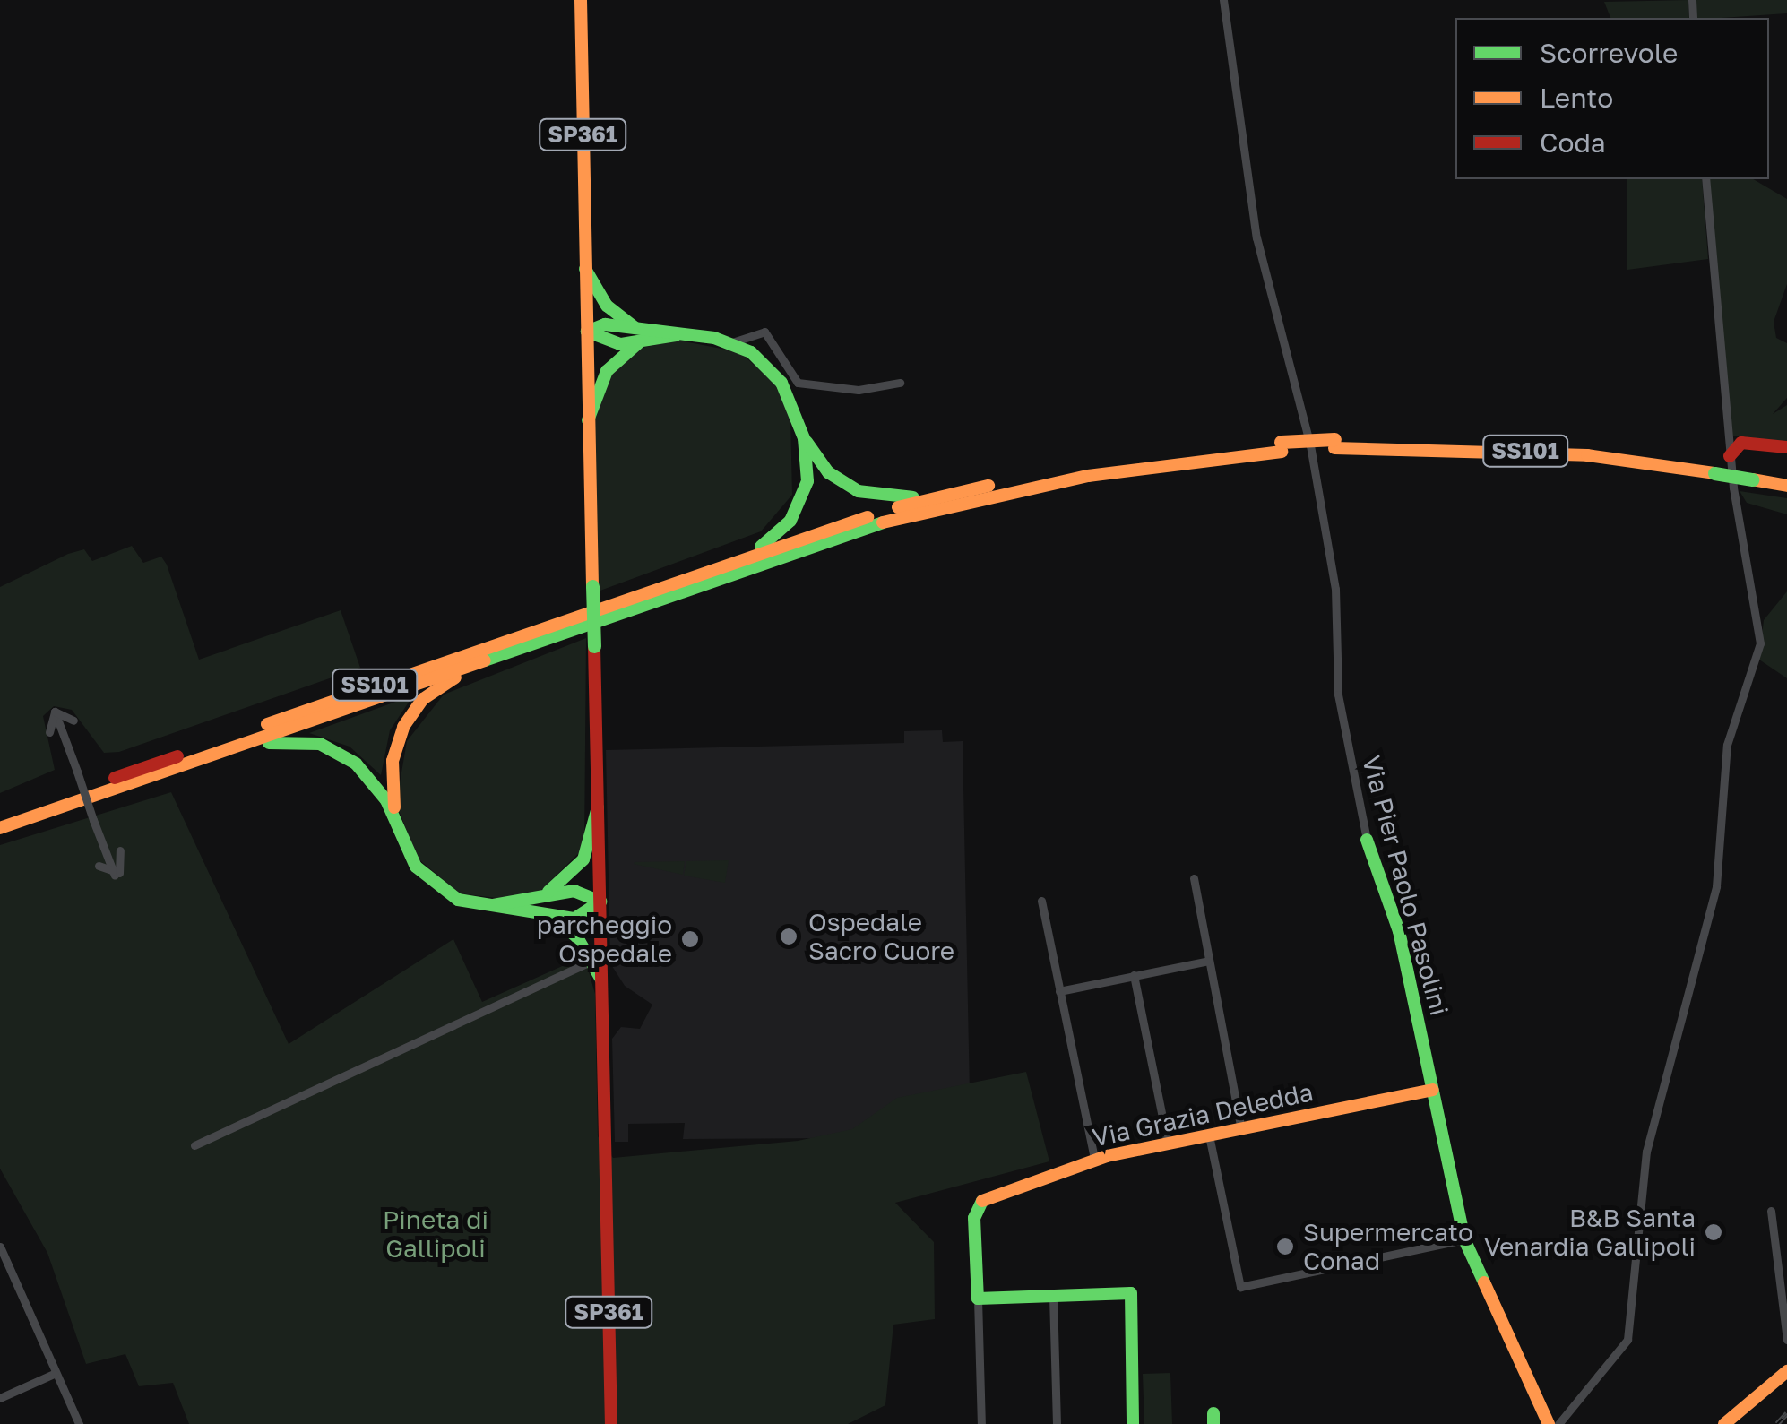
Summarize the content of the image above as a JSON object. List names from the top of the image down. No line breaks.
{"streets":{"main road":["SP361","SS101","Via Pier Paolo Pasolini","Via Grazia Deledda"]},"crossings":[["Via Pier Paolo Pasolini","Via Grazia Deledda"]],"parks":["Pineta di Gallipoli"],"places":["Ospedale Sacro Cuore","parcheggio Ospedale","B&B Santa Venardia Gallipoli","Supermercato Conad"],"legend":["Scorrevole","Lento","Coda"]}
